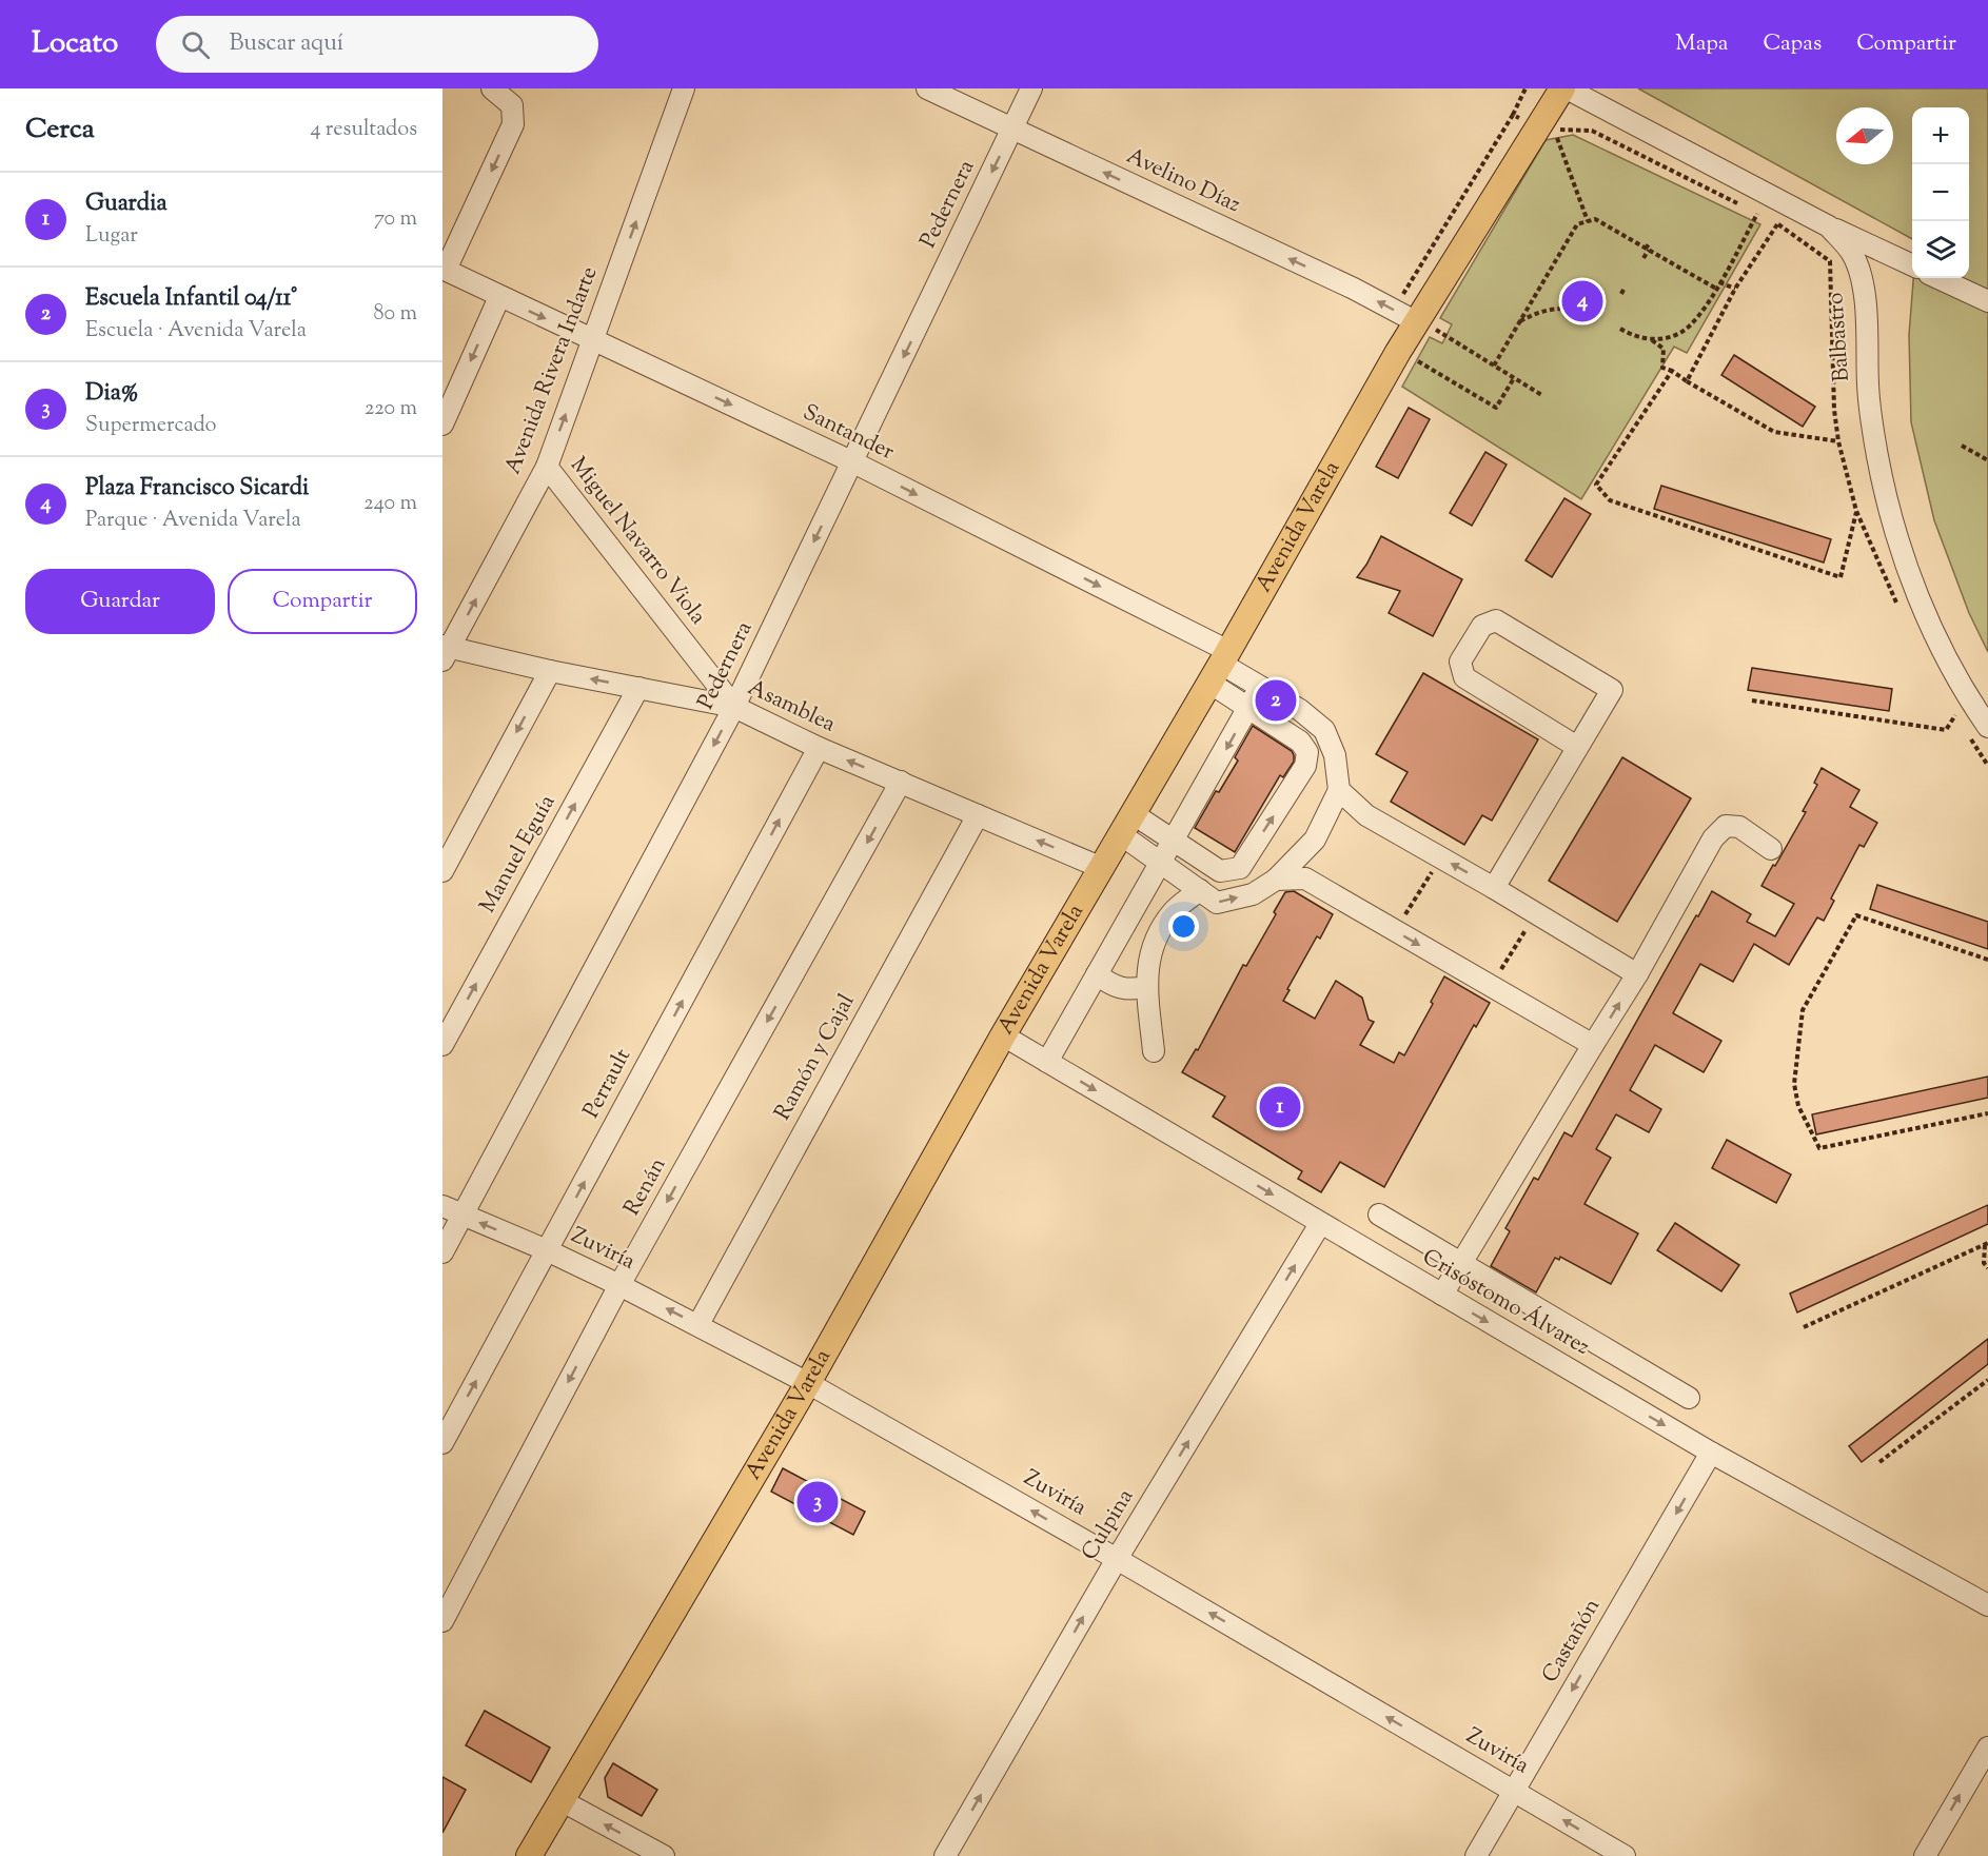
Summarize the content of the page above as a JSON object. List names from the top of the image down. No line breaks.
{"streets":{"main road":["Avenida Varela"],"street":["Avelino Díaz","Pedernera","Balbastro","Avenida Rivera Indarte","Santander","Miguel Navarro Viola","Asamblea","Manuel Eguía","Ramón y Cajal","Perrault","Renán","Zuviría","Crisóstomo Álvarez","Culpina","Castañón"]},"crossings":[["Avelino Díaz","Pedernera"],["Avelino Díaz","Avenida Varela"],["Pedernera","Santander"],["Pedernera","Miguel Navarro Viola"],["Pedernera","Asamblea"],["Pedernera","Zuviría"],["Balbastro","Avenida Varela"],["Avenida Rivera Indarte","Santander"],["Avenida Rivera Indarte","Miguel Navarro Viola"],["Avenida Rivera Indarte","Asamblea"],["Santander","Avenida Varela"],["Avenida Varela","Asamblea"],["Avenida Varela","Zuviría"],["Avenida Varela","Crisóstomo Álvarez"],["Miguel Navarro Viola","Asamblea"],["Asamblea","Manuel Eguía"],["Asamblea","Ramón y Cajal"],["Asamblea","Perrault"],["Asamblea","Renán"],["Ramón y Cajal","Zuviría"],["Perrault","Zuviría"],["Renán","Zuviría"],["Zuviría","Culpina"],["Zuviría","Castañón"],["Crisóstomo Álvarez","Culpina"],["Crisóstomo Álvarez","Castañón"]],"one_way":["Avelino Díaz","Pedernera","Avenida Rivera Indarte","Santander","Asamblea","Perrault","Renán","Zuviría","Culpina","Castañón"],"north":"left","page":{"header":"Locato","search":"Buscar aquí","nav":["Mapa","Capas","Compartir"],"heading":["Cerca","4 resultados"],"map_buttons":["+","−"],"list":[{"mark":"1","name":"Guardia","note":"Lugar","value":"70 m"},{"mark":"2","name":"Escuela Infantil 04/11°","note":"Escuela · Avenida Varela","value":"80 m"},{"mark":"3","name":"Dia%","note":"Supermercado","value":"220 m"},{"mark":"4","name":"Plaza Francisco Sicardi","note":"Parque · Avenida Varela","value":"240 m"}],"pins":["4","2","1","3"],"buttons":["Guardar","Compartir"]}}
